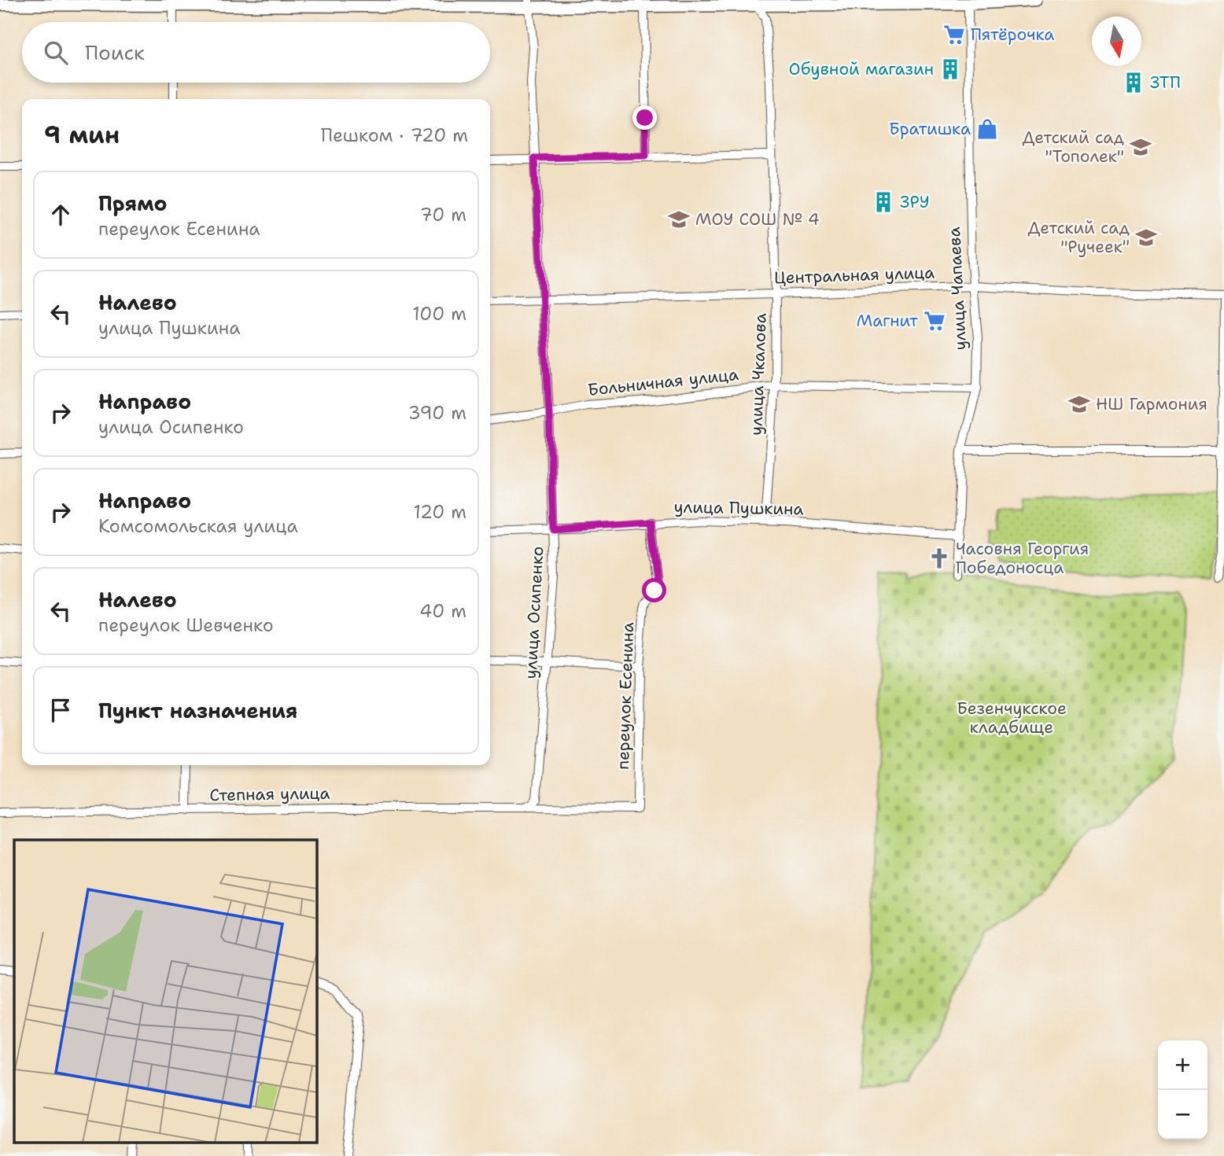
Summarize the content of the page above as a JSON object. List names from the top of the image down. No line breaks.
{"streets":{"street":["Центральная улица","улица Чапаева","улица Чкалова","Больничная улица","улица Пушкина","улица Осипенко","переулок Есенина","Степная улица"]},"crossings":[["Центральная улица","улица Чапаева"],["Центральная улица","улица Чкалова"],["Центральная улица","улица Осипенко"],["улица Чапаева","Больничная улица"],["улица Чапаева","улица Пушкина"],["улица Чкалова","Больничная улица"],["улица Чкалова","улица Пушкина"],["Больничная улица","улица Осипенко"],["улица Пушкина","улица Осипенко"],["улица Пушкина","переулок Есенина"],["улица Осипенко","Степная улица"],["переулок Есенина","Степная улица"]],"parks":["Безенчукское кладбище"],"places":{"supermarket":["Пятёрочка","Магнит"],"building":["Обувной магазин","ЗТП","ЗРУ"],"shop":["Братишка"],"school or university":["Детский сад \"Тополек\"","МОУ СОШ № 4","Детский сад \"Ручеек\"","НШ Гармония"],"church":["Часовня Георгия Победоносца"]},"north":"bottom","page":{"search":"Поиск","heading":["9 мин","Пешком · 720 m"],"list":[["Прямо","переулок Есенина","70 m"],["Налево","улица Пушкина","100 m"],["Направо","улица Осипенко","390 m"],["Направо","Комсомольская улица","120 m"],["Налево","переулок Шевченко","40 m"],"Пункт назначения"],"map_buttons":["+","−"]}}
